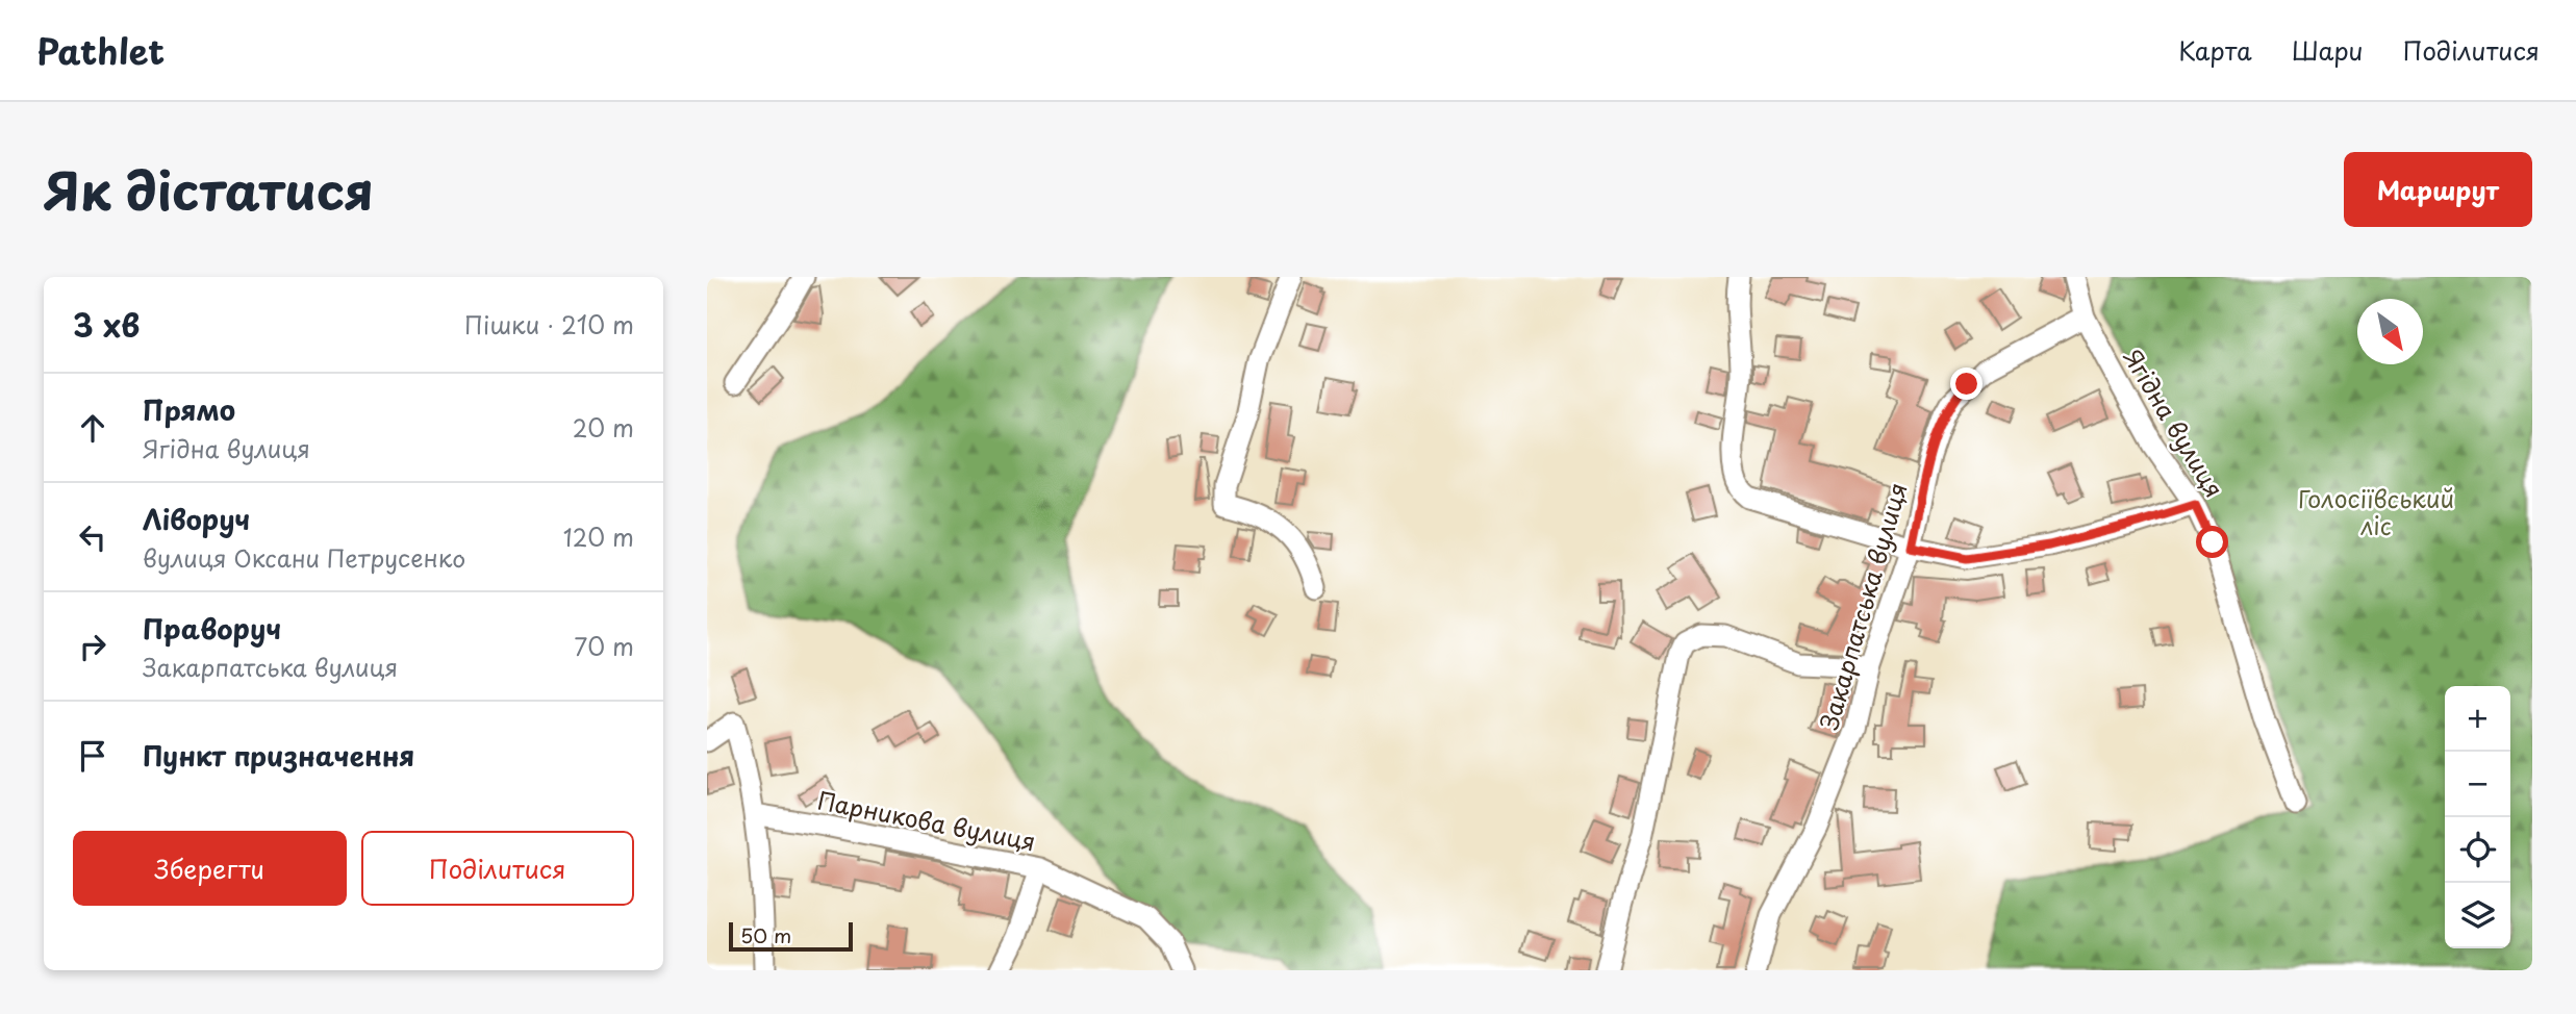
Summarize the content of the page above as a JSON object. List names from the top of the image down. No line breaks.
{"streets":{"street":["Ягідна вулиця","Закарпатська вулиця","Парникова вулиця"]},"crossings":[["Ягідна вулиця","Закарпатська вулиця"]],"parks":["Голосіївський ліс"],"scale_bar":"50 m","north":"bottom right","page":{"header":"Pathlet","nav":["Карта","Шари","Поділитися"],"title":"Як дістатися","buttons":["Маршрут",["Зберегти","Поділитися"]],"heading":["3 хв","Пішки · 210 m"],"list":[["Прямо","Ягідна вулиця","20 m"],["Ліворуч","вулиця Оксани Петрусенко","120 m"],["Праворуч","Закарпатська вулиця","70 m"],"Пункт призначення"],"map_buttons":["+","−"],"scale":"50 m"}}
